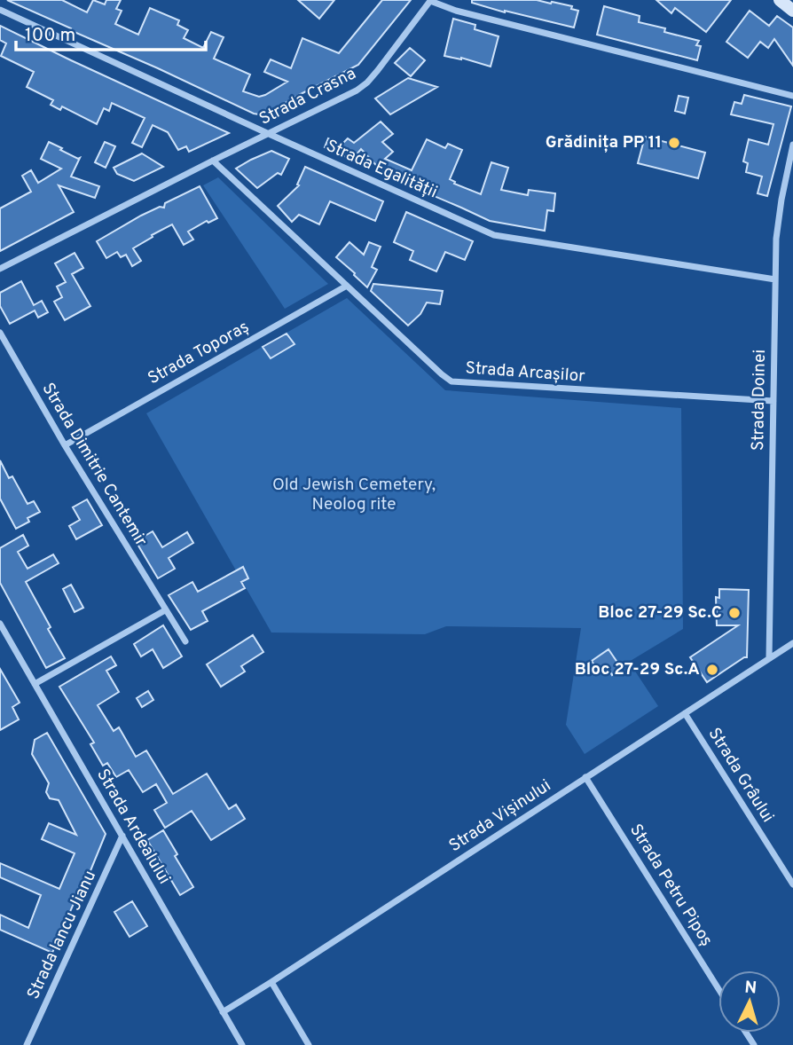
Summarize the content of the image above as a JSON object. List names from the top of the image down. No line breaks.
{"streets":{"street":["Strada Crasna","Strada Egalității","Strada Toporaș","Strada Arcașilor","Strada Doinei","Strada Dimitrie Cantemir","Strada Grâului","Strada Vișinului","Strada Ardealului","Strada Petru Pipoș","Strada Iancu Jianu"]},"crossings":[["Strada Crasna","Strada Egalității"],["Strada Crasna","Strada Arcașilor"],["Strada Egalității","Strada Doinei"],["Strada Toporaș","Strada Arcașilor"],["Strada Toporaș","Strada Dimitrie Cantemir"],["Strada Arcașilor","Strada Doinei"],["Strada Doinei","Strada Vișinului"],["Strada Grâului","Strada Vișinului"],["Strada Vișinului","Strada Ardealului"],["Strada Vișinului","Strada Petru Pipoș"],["Strada Ardealului","Strada Iancu Jianu"]],"parks":["Old Jewish Cemetery, Neolog rite"],"places":["Grădinița PP 11","Bloc 27-29 Sc.C","Bloc 27-29 Sc.A"],"scale_bar":"100 m","north":"top"}
